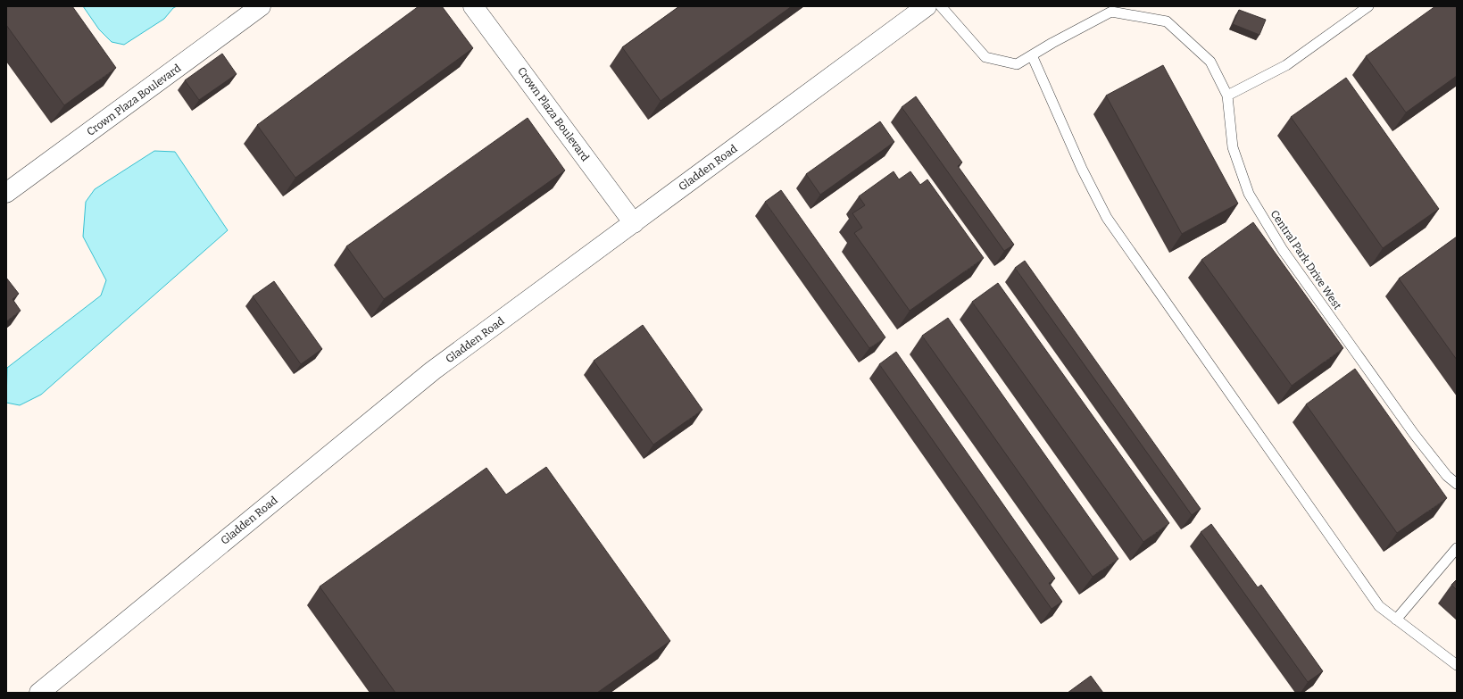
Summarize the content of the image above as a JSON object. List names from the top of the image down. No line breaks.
{"streets":{"street":["Crown Plaza Boulevard","Gladden Road"],"lane":["Central Park Drive West"]},"crossings":[["Crown Plaza Boulevard","Gladden Road"]]}
